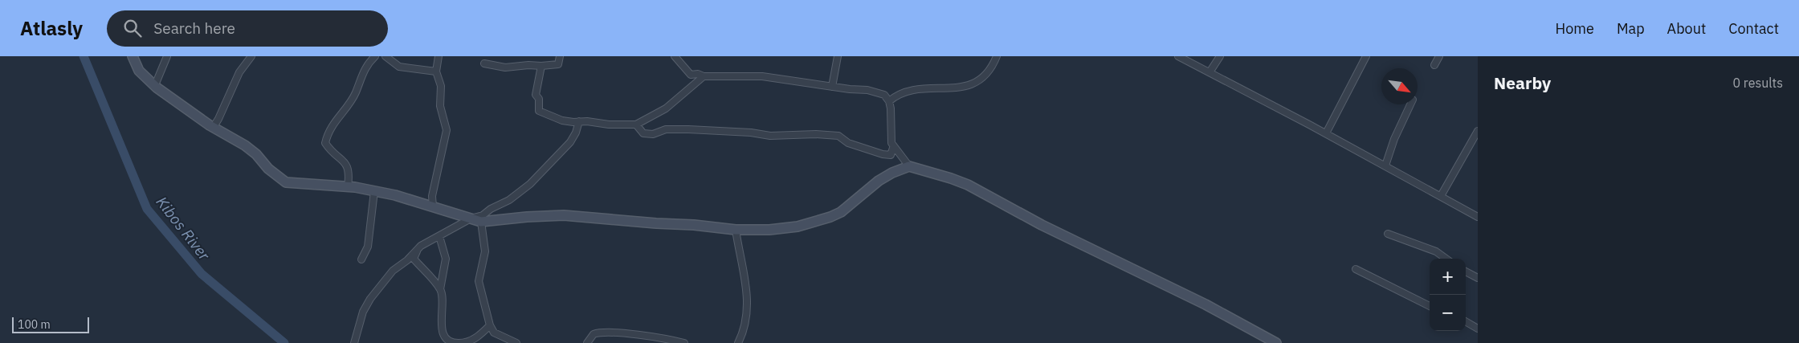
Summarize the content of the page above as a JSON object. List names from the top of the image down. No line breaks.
{"water":["Kibos River"],"scale_bar":"100 m","north":"bottom right","page":{"header":"Atlasly","search":"Search here","nav":["Home","Map","About","Contact"],"heading":["Nearby","0 results"],"map_buttons":["+","−"],"scale":"100 m"}}
